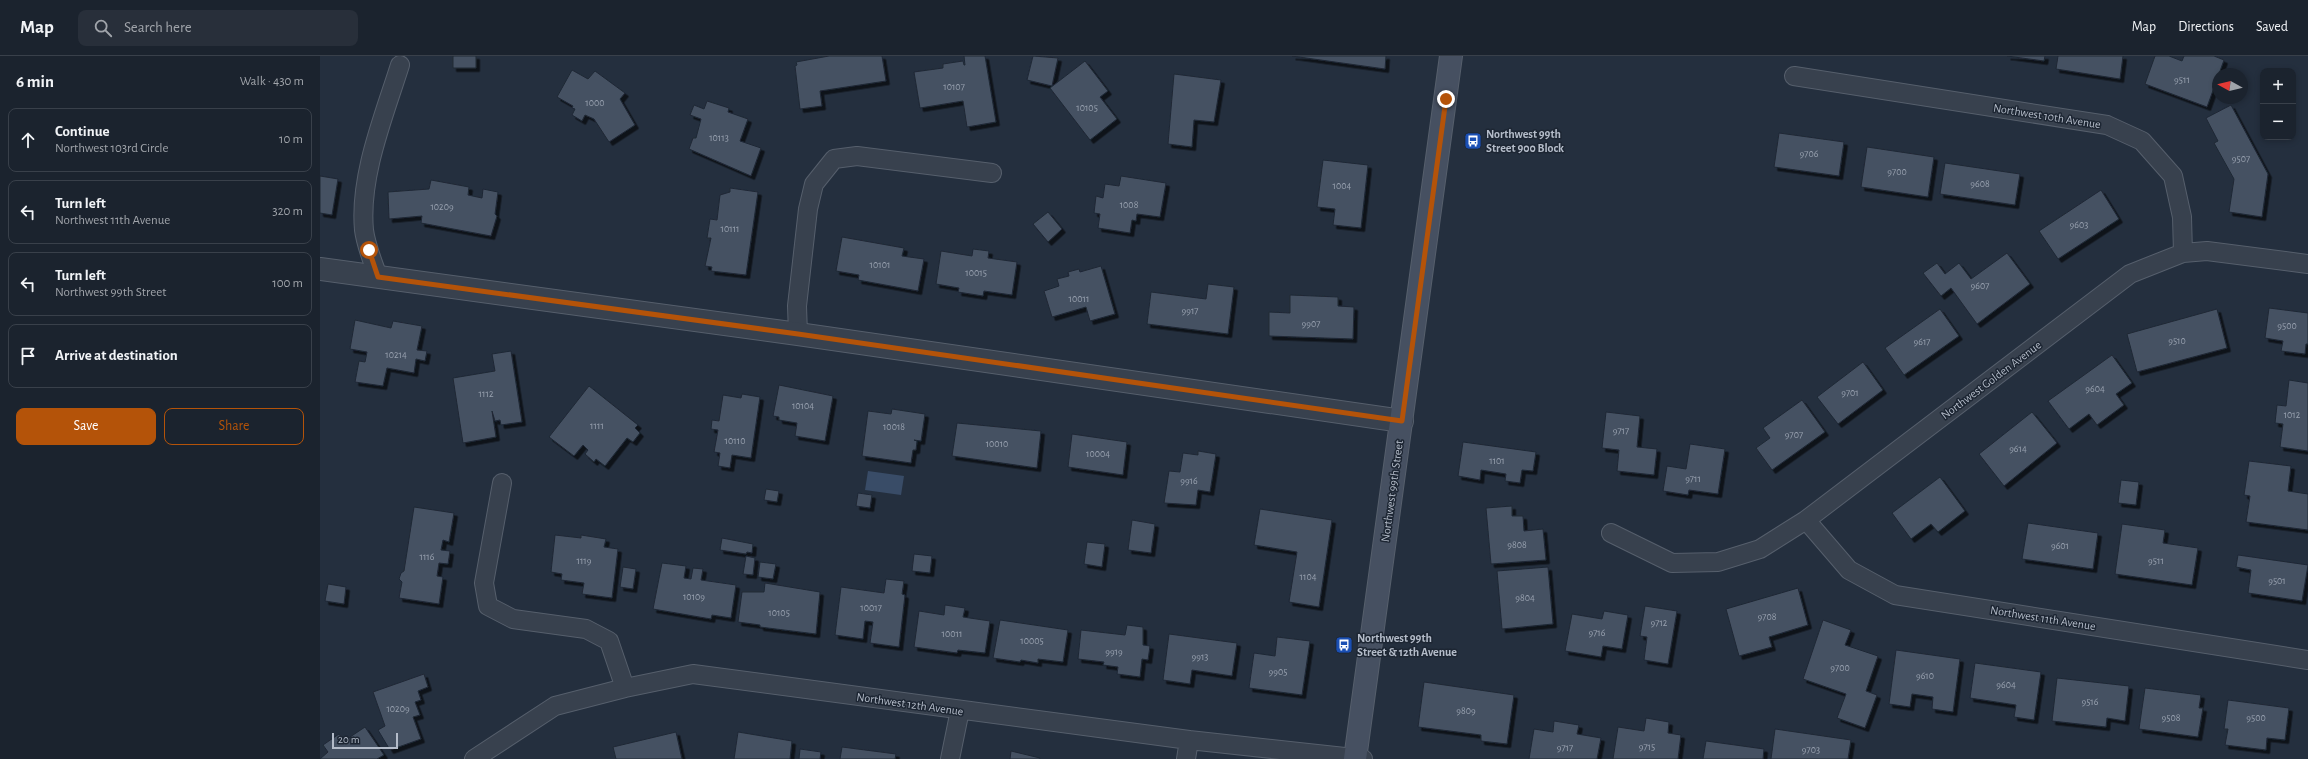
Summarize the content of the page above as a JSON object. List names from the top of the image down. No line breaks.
{"streets":{"main road":["Northwest 99th Street"],"street":["Northwest 10th Avenue","Northwest Golden Avenue","Northwest 11th Avenue","Northwest 12th Avenue"]},"crossings":[["Northwest 10th Avenue","Northwest Golden Avenue"],["Northwest Golden Avenue","Northwest 11th Avenue"],["Northwest 99th Street","Northwest 12th Avenue"]],"places":{"bus stop":["Northwest 99th Street 900 Block","Northwest 99th Street & 12th Avenue"]},"house_numbers":["9511","10107","1000","10105","10113","9706","9507","9700","9608","1004","1008","10209","9603","10111","10101","10015","9607","10011","9917","9907","9500","9510","9617","10214","9604","9701","1112","10104","1012","1111","10018","9717","9707","10110","10010","9614","10004","1101","9711","9916","9808","9601","1116","1119","9511","1104","9501","10109","9804","10017","10105","9708","9712","9716","10011","10005","9919","9913","9700","9905","9610","9604","9516","10209","9809","9508","9500","9715","9717","9703"],"scale_bar":"20 m","north":"left","page":{"header":"Map","search":"Search here","nav":["Map","Directions","Saved"],"heading":["6 min","Walk · 430 m"],"map_buttons":["+","−"],"list":[["Continue","Northwest 103rd Circle","10 m"],["Turn left","Northwest 11th Avenue","320 m"],["Turn left","Northwest 99th Street","100 m"],"Arrive at destination"],"buttons":["Save","Share"],"scale":"20 m"}}
